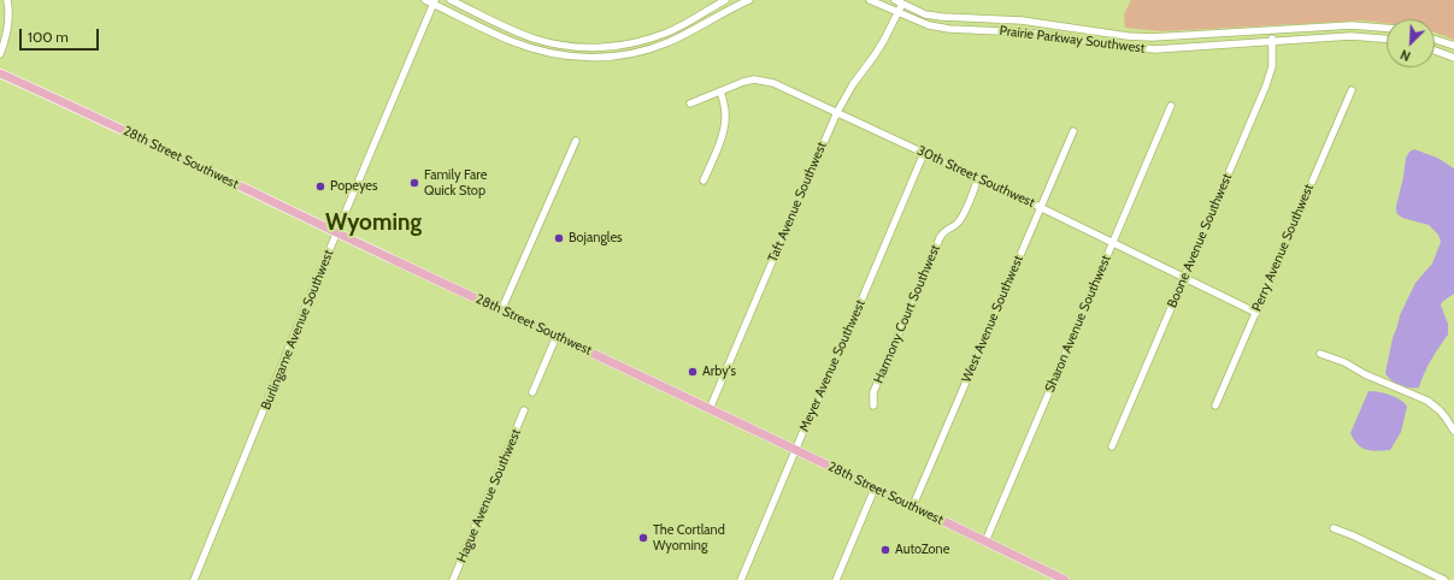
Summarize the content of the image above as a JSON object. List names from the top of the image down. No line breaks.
{"streets":{"main road":["28th Street Southwest"],"street":["Prairie Parkway Southwest","30th Street Southwest","Taft Avenue Southwest","Boone Avenue Southwest","Perry Avenue Southwest","Harmony Court Southwest","West Avenue Southwest","Sharon Avenue Southwest","Burlingame Avenue Southwest","Meyer Avenue Southwest","Hague Avenue Southwest"]},"crossings":[["Prairie Parkway Southwest","Taft Avenue Southwest"],["Prairie Parkway Southwest","Boone Avenue Southwest"],["28th Street Southwest","Taft Avenue Southwest"],["28th Street Southwest","West Avenue Southwest"],["28th Street Southwest","Sharon Avenue Southwest"],["28th Street Southwest","Burlingame Avenue Southwest"],["28th Street Southwest","Meyer Avenue Southwest"],["30th Street Southwest","Taft Avenue Southwest"],["30th Street Southwest","Boone Avenue Southwest"],["30th Street Southwest","Perry Avenue Southwest"],["30th Street Southwest","Harmony Court Southwest"],["30th Street Southwest","West Avenue Southwest"],["30th Street Southwest","Sharon Avenue Southwest"],["30th Street Southwest","Meyer Avenue Southwest"]],"districts":["Wyoming"],"places":["Family Fare Quick Stop","Popeyes","Bojangles","Arby's","The Cortland Wyoming","AutoZone"],"scale_bar":"100 m","north":"bottom left"}
